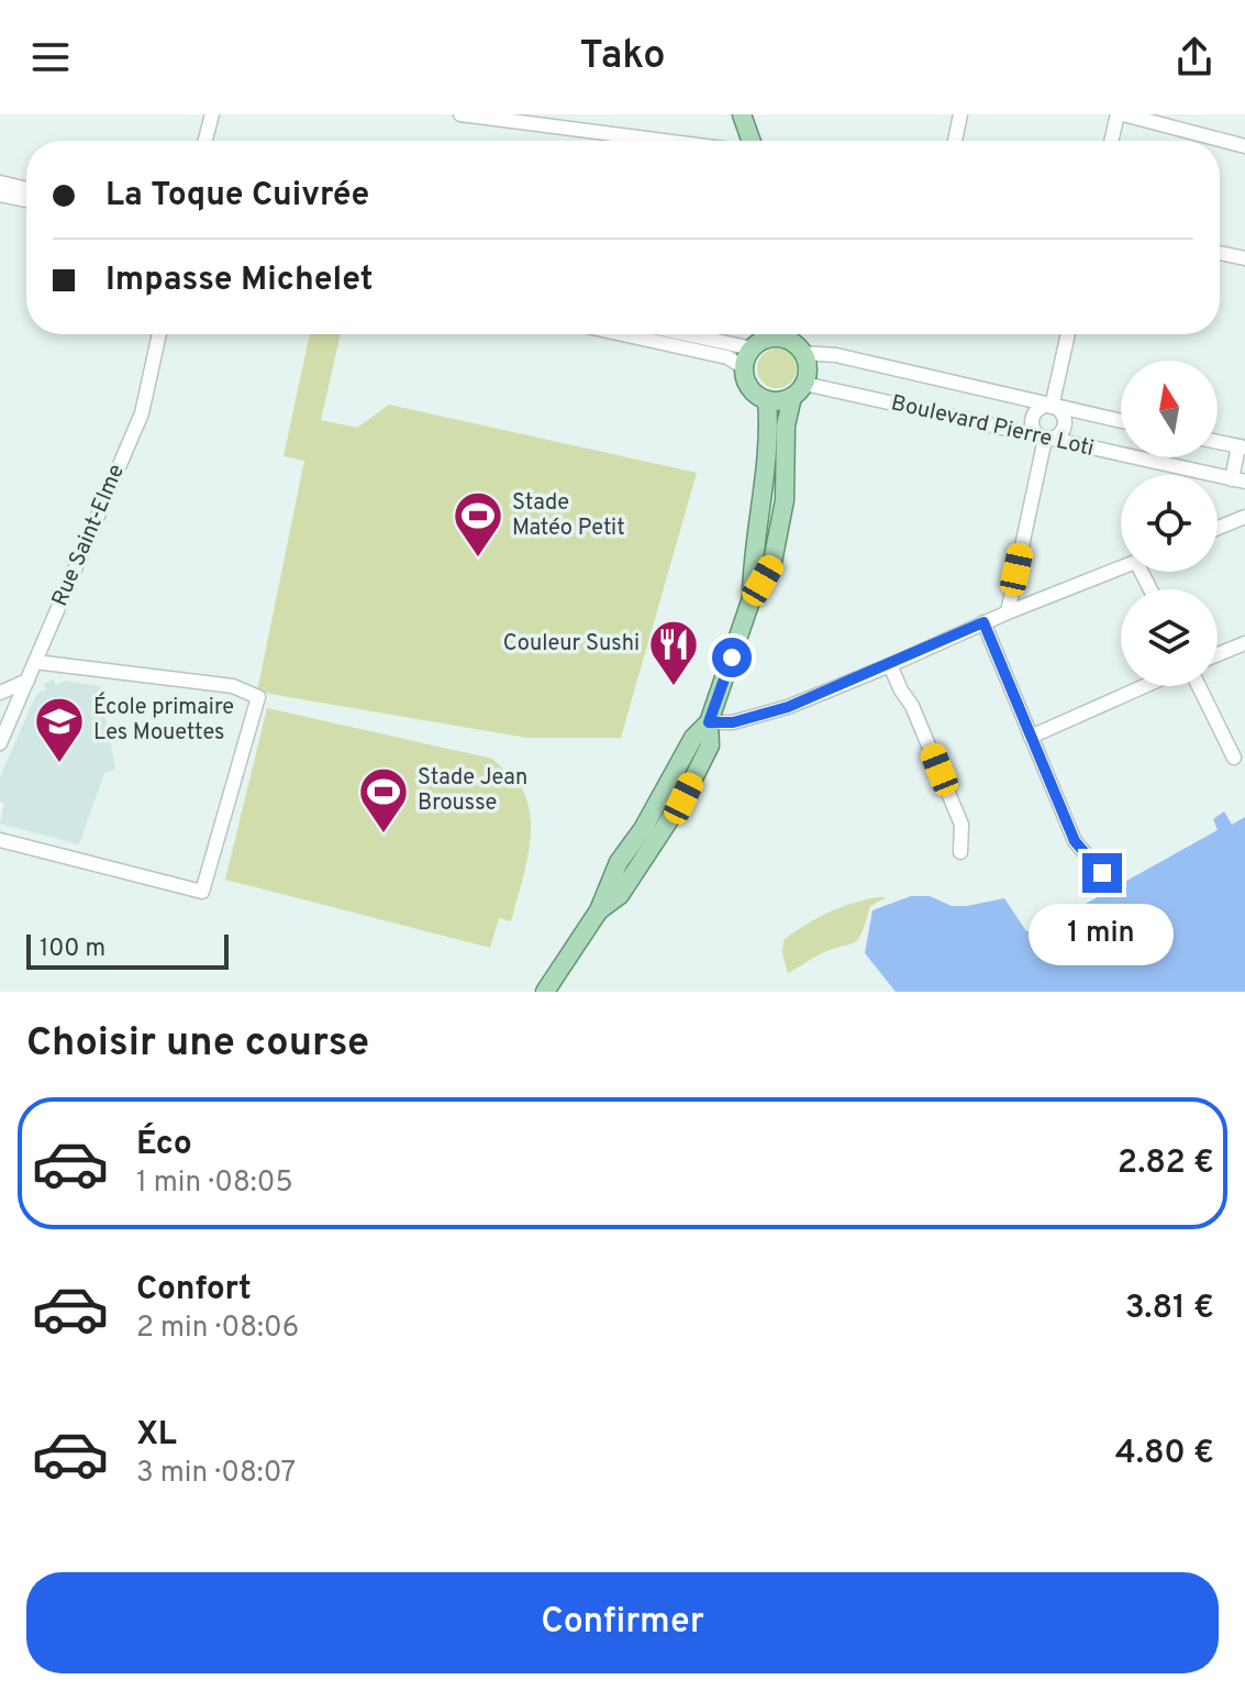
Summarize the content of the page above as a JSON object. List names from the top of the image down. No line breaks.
{"streets":{"street":["Boulevard Pierre Loti","Rue Saint-Elme"]},"places":{"sports":["Stade Matéo Petit","Stade Jean Brousse"],"restaurant":["Couleur Sushi"],"school or university":["École primaire Les Mouettes"]},"scale_bar":"100 m","north":"top","page":{"header":"Tako","banner":["La Toque Cuivrée","Impasse Michelet"],"bubble":"1 min","scale":"100 m","heading":"Choisir une course","list":[{"name":"Éco","note":"1 min · 08:05","value":"2.82 €"},{"name":"Confort","note":"2 min · 08:06","value":"3.81 €"},{"name":"XL","note":"3 min · 08:07","value":"4.80 €"}],"buttons":"Confirmer"}}
